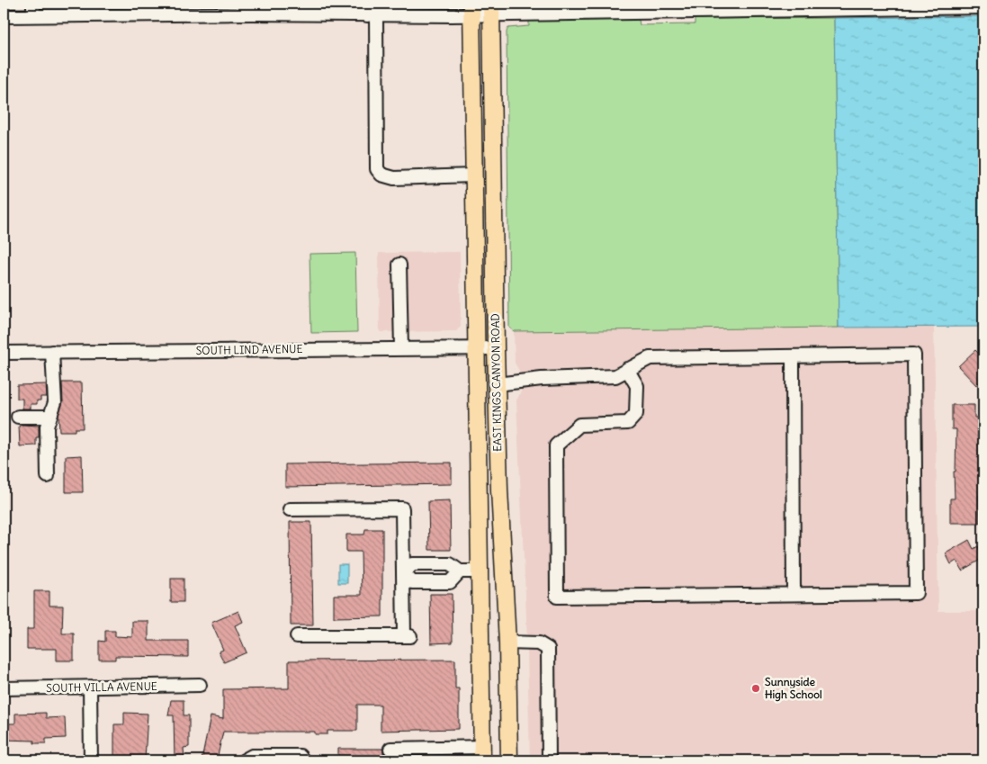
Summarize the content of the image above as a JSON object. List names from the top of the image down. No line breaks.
{"streets":{"main road":["EAST KINGS CANYON ROAD"],"street":["SOUTH LIND AVENUE","SOUTH VILLA AVENUE"]},"crossings":[["SOUTH LIND AVENUE","EAST KINGS CANYON ROAD"]],"places":["Sunnyside High School"]}
